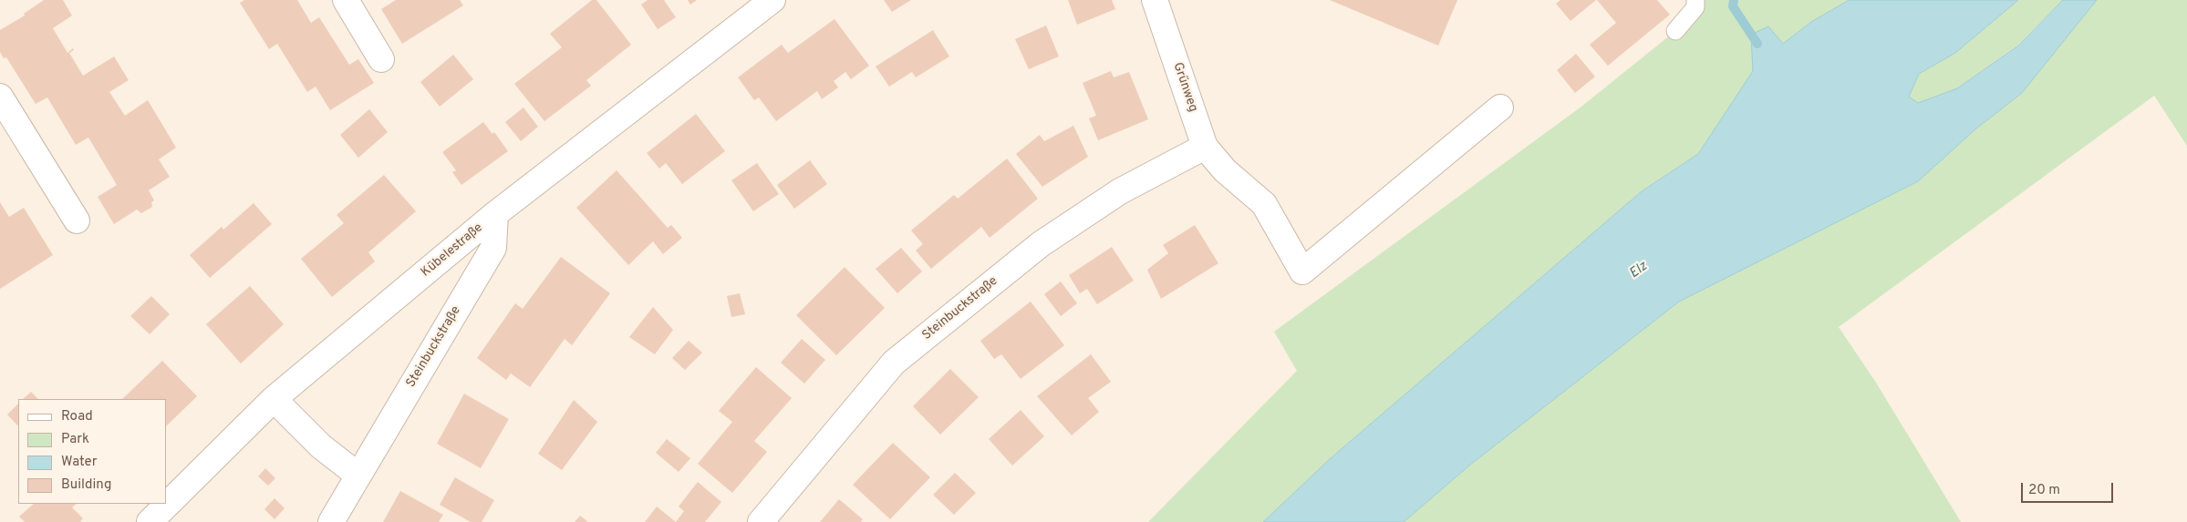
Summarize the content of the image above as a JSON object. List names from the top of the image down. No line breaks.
{"streets":{"street":["Grünweg","Kübelestraße","Steinbuckstraße"]},"crossings":[["Grünweg","Steinbuckstraße"],["Kübelestraße","Steinbuckstraße"]],"water":["Elz"],"legend":["Road","Park","Water","Building"],"scale_bar":"20 m"}
